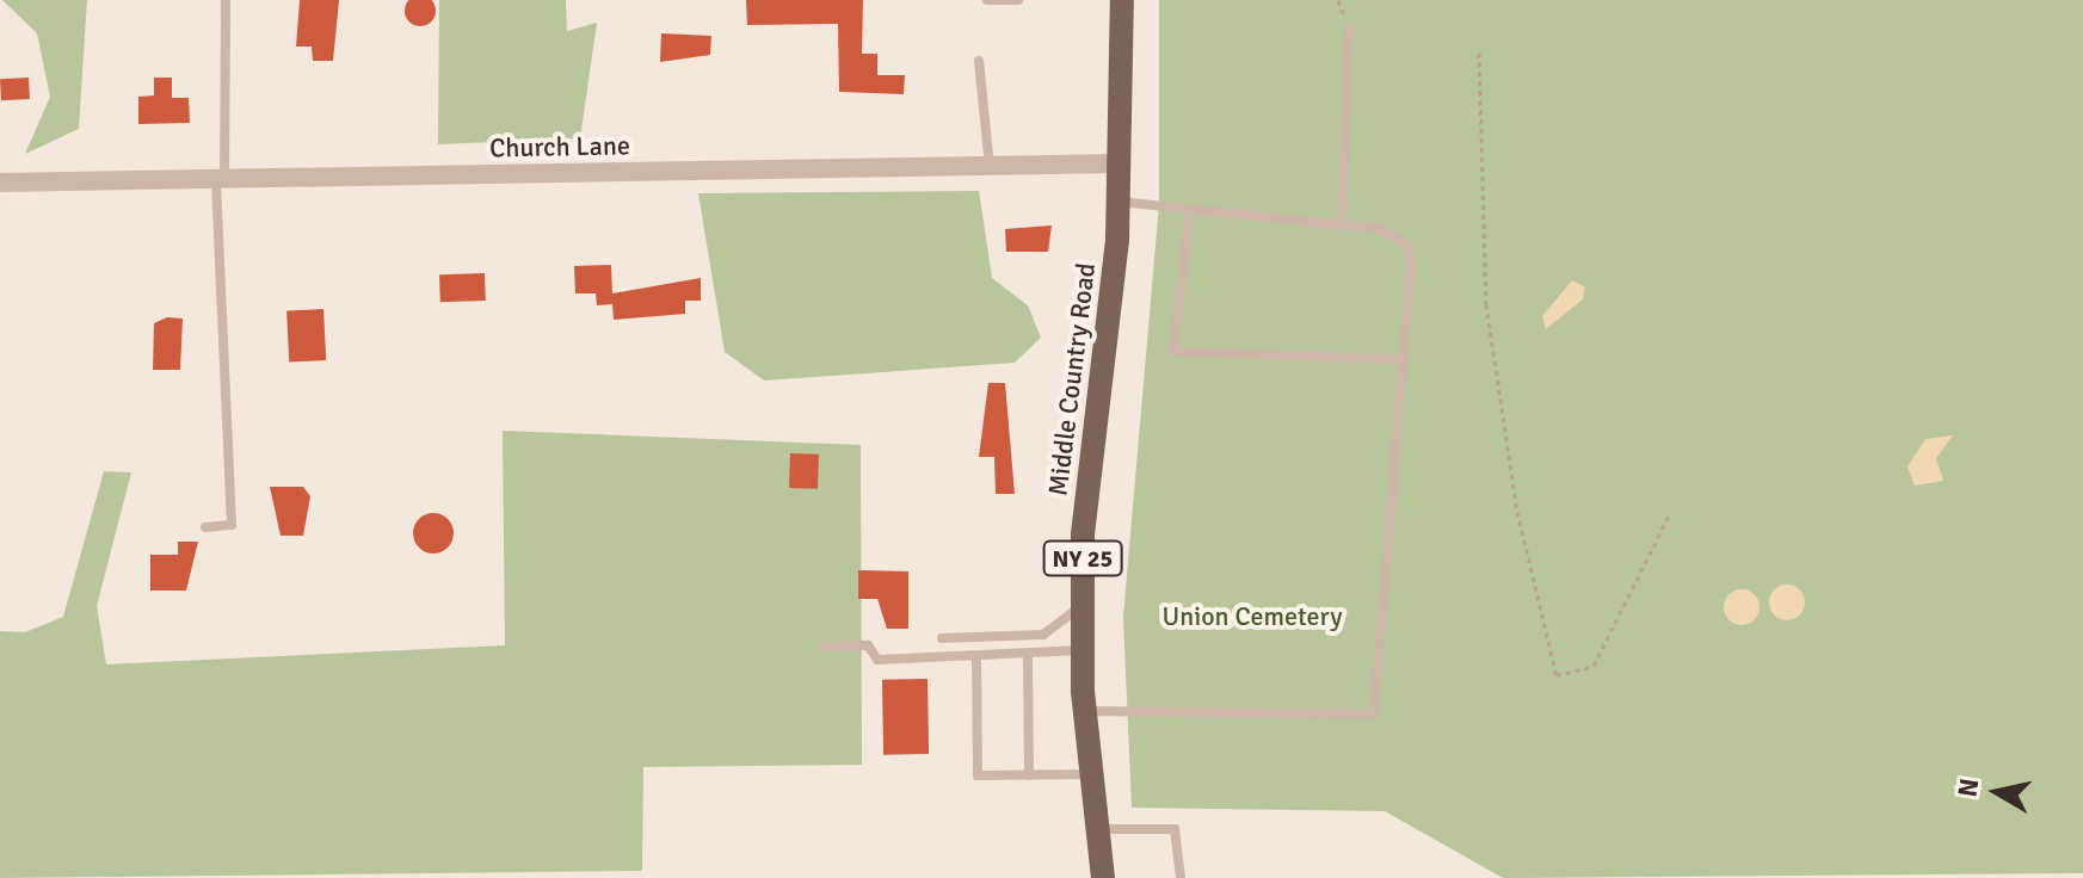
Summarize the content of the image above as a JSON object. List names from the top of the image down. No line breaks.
{"streets":{"main road":["Middle Country Road","NY 25"],"street":["Church Lane"]},"crossings":[["Church Lane","Middle Country Road"]],"parks":["Union Cemetery"],"north":"left"}
